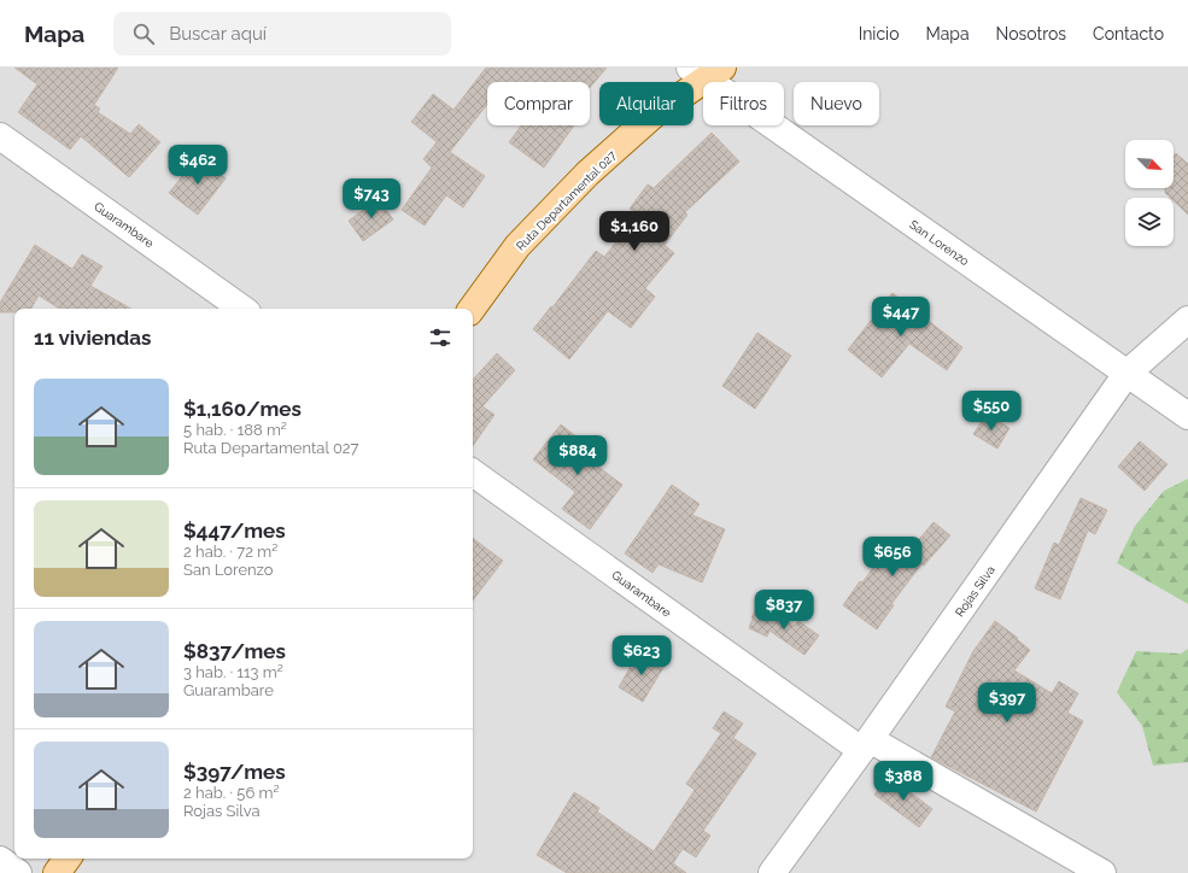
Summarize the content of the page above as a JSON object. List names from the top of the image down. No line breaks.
{"streets":{"main road":["Ruta Departamental 027"],"street":["Guarambare","San Lorenzo","Rojas Silva"]},"crossings":[["Ruta Departamental 027","San Lorenzo"],["Guarambare","Rojas Silva"],["San Lorenzo","Rojas Silva"]],"north":"bottom right","page":{"header":"Mapa","search":"Buscar aquí","nav":["Inicio","Mapa","Nosotros","Contacto"],"chip":["Comprar","Alquilar","Filtros","Nuevo"],"price":["$462","$743","$1,160","$447","$550","$884","$656","$837","$623","$397","$388"],"heading":"11 viviendas","list":[{"name":"$1,160/mes","note":"5 hab. · 188 m² · Ruta Departamental 027"},{"name":"$447/mes","note":"2 hab. · 72 m² · San Lorenzo"},{"name":"$837/mes","note":"3 hab. · 113 m² · Guarambare"},{"name":"$397/mes","note":"2 hab. · 56 m² · Rojas Silva"}]}}
